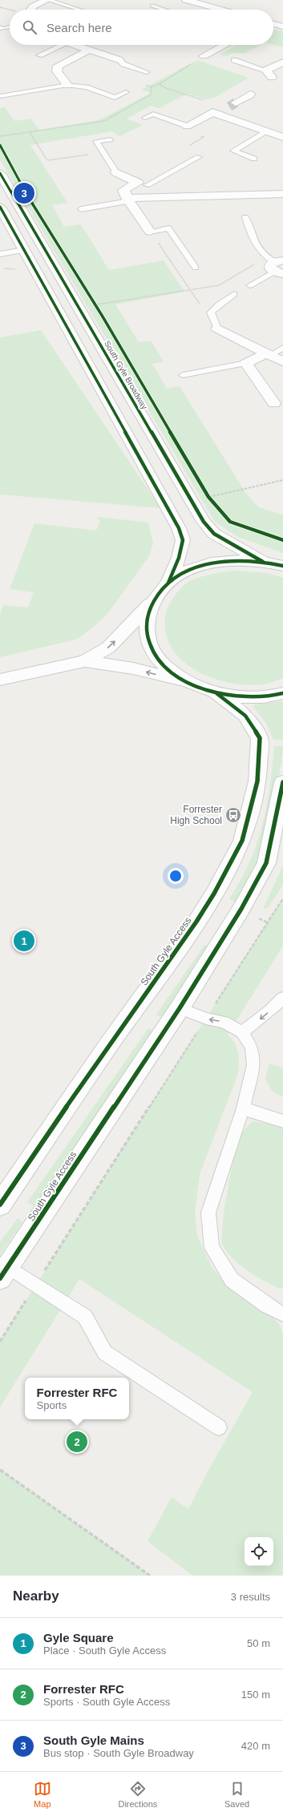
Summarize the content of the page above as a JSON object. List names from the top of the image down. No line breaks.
{"streets":{"street":["South Gyle Broadway","South Gyle Access"]},"places":{"bus stop":["Forrester High School"]},"page":{"search":"Search here","pins":["3","1","2"],"popup":["Forrester RFC","Sports"],"heading":["Nearby","3 results"],"list":[{"mark":"1","name":"Gyle Square","note":"Place · South Gyle Access","value":"50 m"},{"mark":"2","name":"Forrester RFC","note":"Sports · South Gyle Access","value":"150 m"},{"mark":"3","name":"South Gyle Mains","note":"Bus stop · South Gyle Broadway","value":"420 m"}],"nav":["Map","Directions","Saved"]}}
